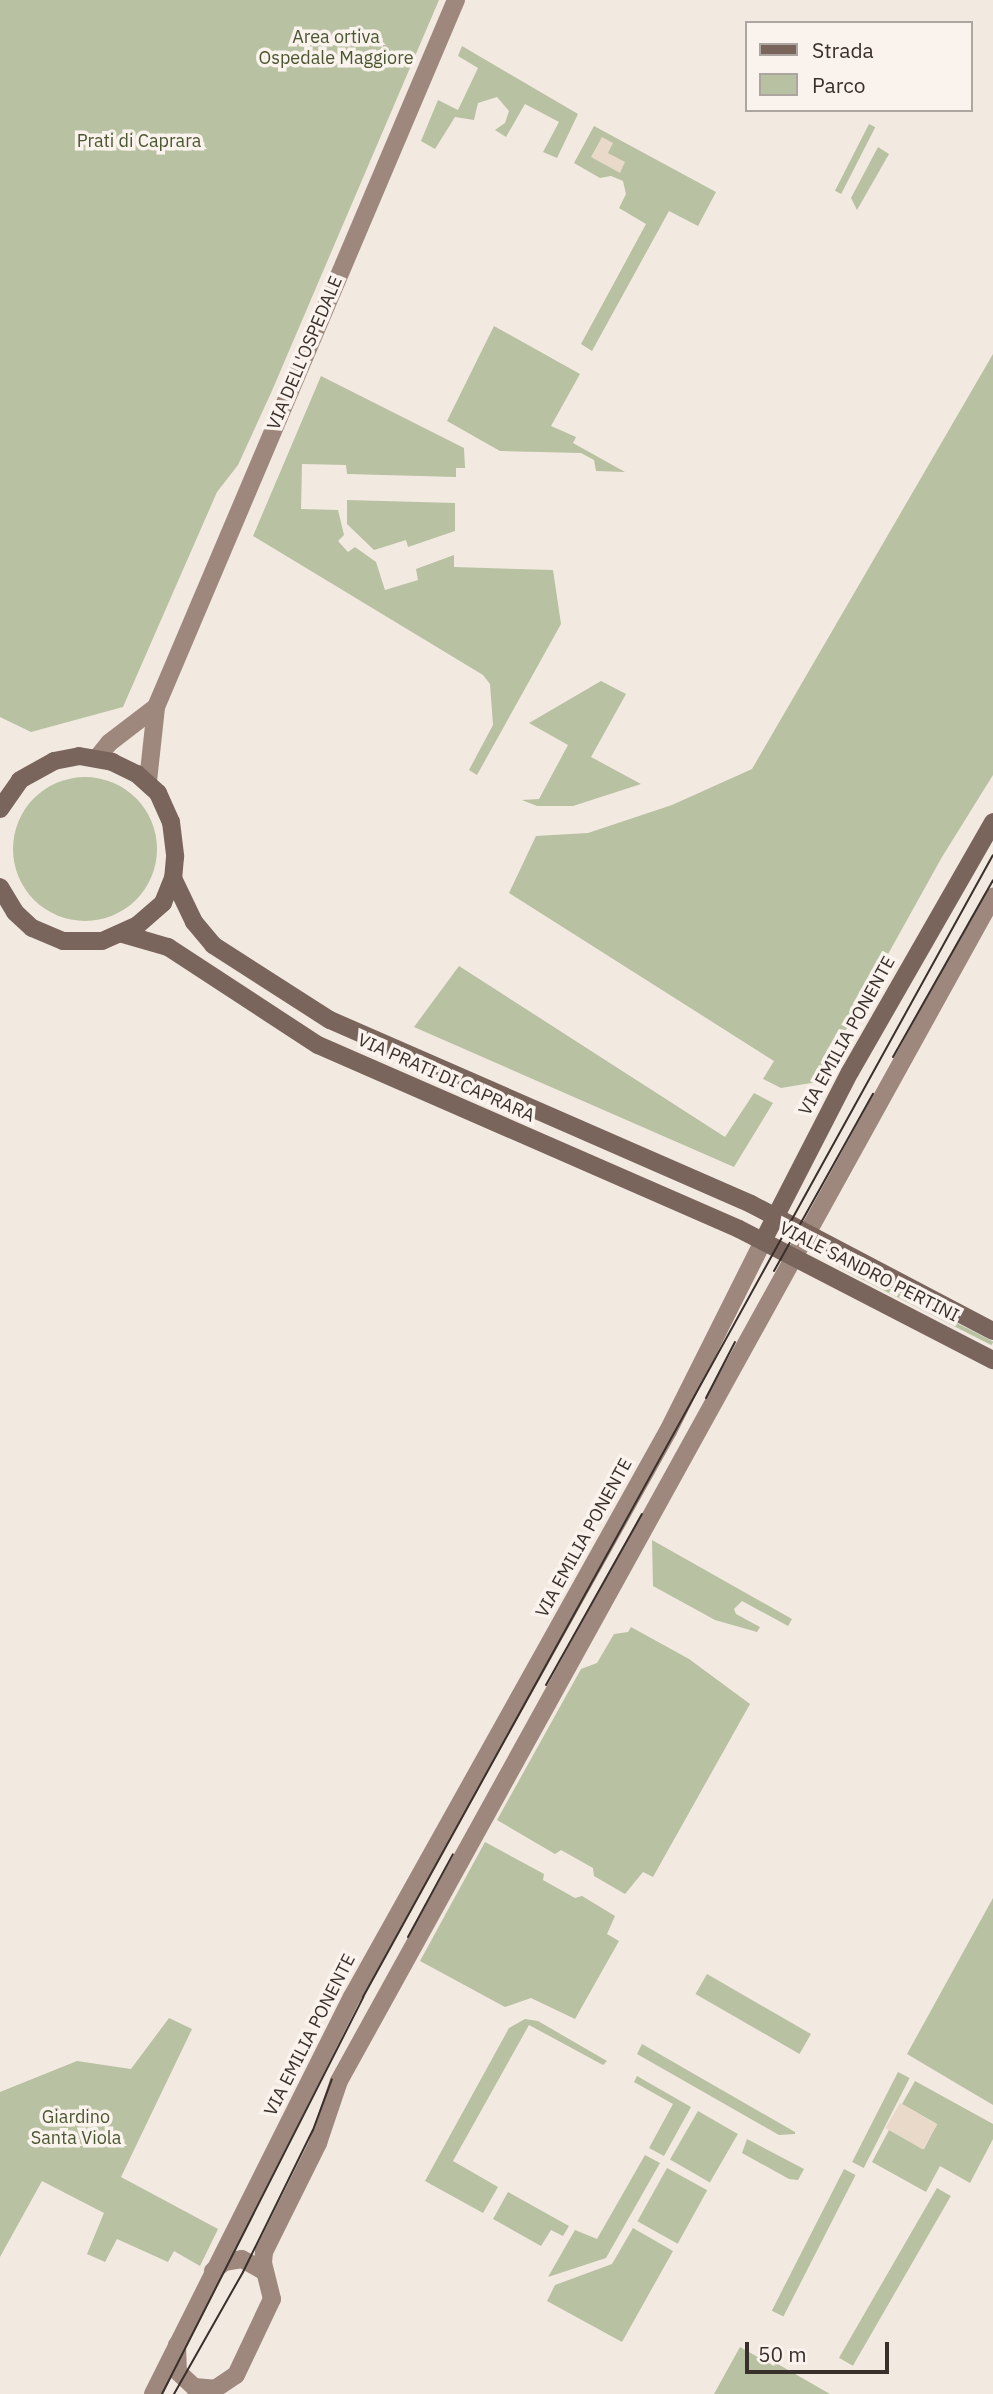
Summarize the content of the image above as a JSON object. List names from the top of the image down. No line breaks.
{"streets":{"main road":["VIA DELL'OSPEDALE","VIA EMILIA PONENTE","VIA PRATI DI CAPRARA","VIALE SANDRO PERTINI"]},"crossings":[["VIA EMILIA PONENTE","VIA PRATI DI CAPRARA"],["VIA EMILIA PONENTE","VIALE SANDRO PERTINI"],["VIA PRATI DI CAPRARA","VIALE SANDRO PERTINI"]],"parks":["Area ortiva Ospedale Maggiore","Prati di Caprara","Giardino Santa Viola"],"legend":["Strada","Parco"],"scale_bar":"50 m"}
